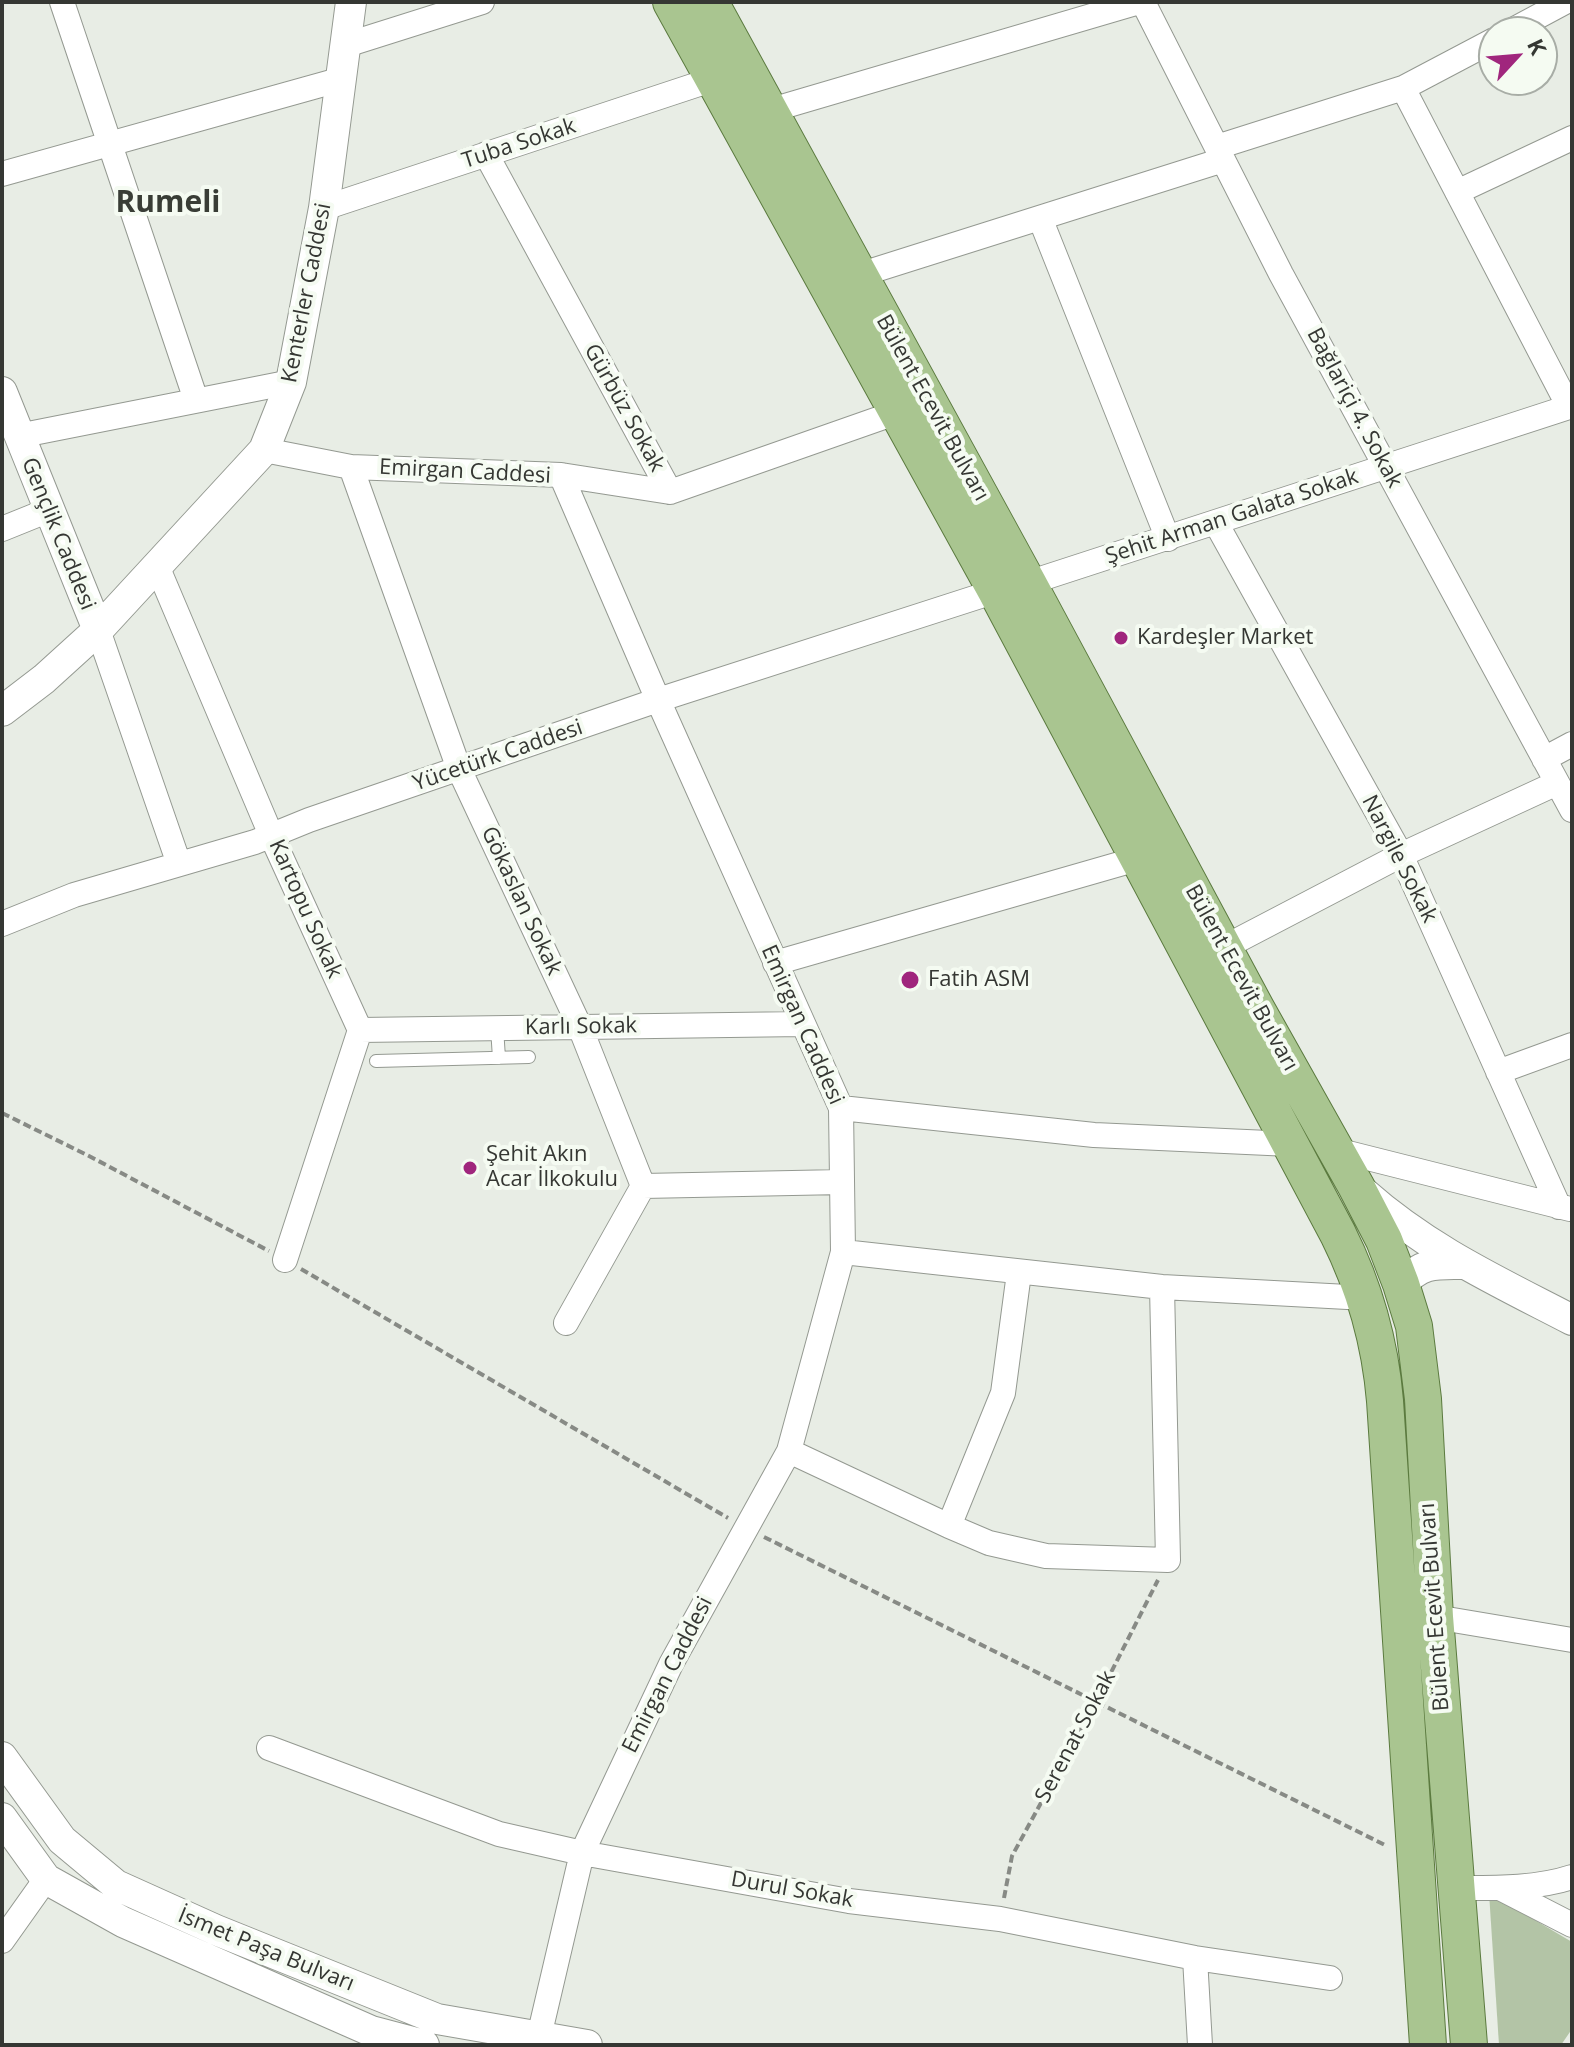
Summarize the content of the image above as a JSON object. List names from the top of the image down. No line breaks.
{"streets":{"main road":["Bülent Ecevit Bulvarı"],"street":["Tuba Sokak","Kenterler Caddesi","Gürbüz Sokak","Bağlariçi 4. Sokak","Emirgan Caddesi","Şehit Arman Galata Sokak","Gençlik Caddesi","Yücetürk Caddesi","Nargile Sokak","Gökaslan Sokak","Kartopu Sokak","Karlı Sokak","Durul Sokak","İsmet Paşa Bulvarı"],"path":["Serenat Sokak"]},"crossings":[["Tuba Sokak","Kenterler Caddesi"],["Tuba Sokak","Gürbüz Sokak"],["Tuba Sokak","Bülent Ecevit Bulvarı"],["Kenterler Caddesi","Emirgan Caddesi"],["Kenterler Caddesi","Gençlik Caddesi"],["Kenterler Caddesi","Kartopu Sokak"],["Gürbüz Sokak","Bülent Ecevit Bulvarı"],["Bülent Ecevit Bulvarı","Şehit Arman Galata Sokak"],["Bülent Ecevit Bulvarı","Yücetürk Caddesi"],["Bağlariçi 4. Sokak","Şehit Arman Galata Sokak"],["Emirgan Caddesi","Yücetürk Caddesi"],["Emirgan Caddesi","Gökaslan Sokak"],["Emirgan Caddesi","Karlı Sokak"],["Emirgan Caddesi","Durul Sokak"],["Emirgan Caddesi","İsmet Paşa Bulvarı"],["Şehit Arman Galata Sokak","Yücetürk Caddesi"],["Şehit Arman Galata Sokak","Nargile Sokak"],["Yücetürk Caddesi","Gökaslan Sokak"],["Yücetürk Caddesi","Kartopu Sokak"],["Gökaslan Sokak","Karlı Sokak"],["Kartopu Sokak","Karlı Sokak"],["Serenat Sokak","Durul Sokak"]],"districts":["Rumeli"],"places":["Kardeşler Market","Fatih ASM","Şehit Akın Acar İlkokulu"],"north":"top right"}
